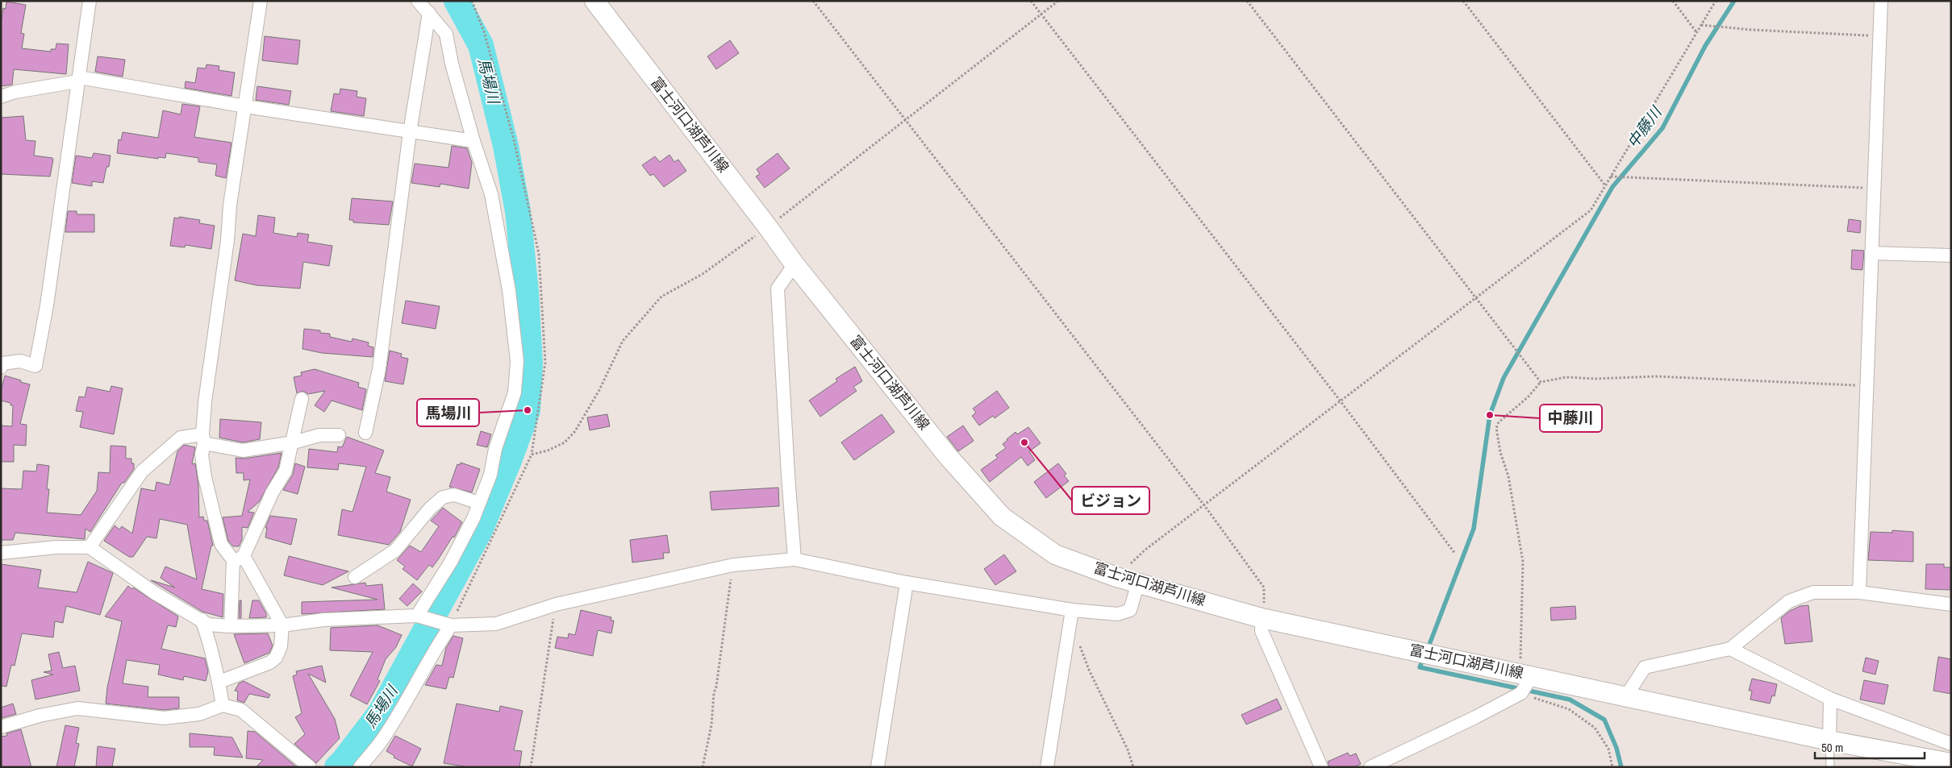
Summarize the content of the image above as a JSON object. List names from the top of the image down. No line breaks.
{"streets":{"main road":["富士河口湖芦川線"]},"water":["馬場川","中藤川"],"places":["馬場川","中藤川","ビジョン"],"scale_bar":"50 m"}
